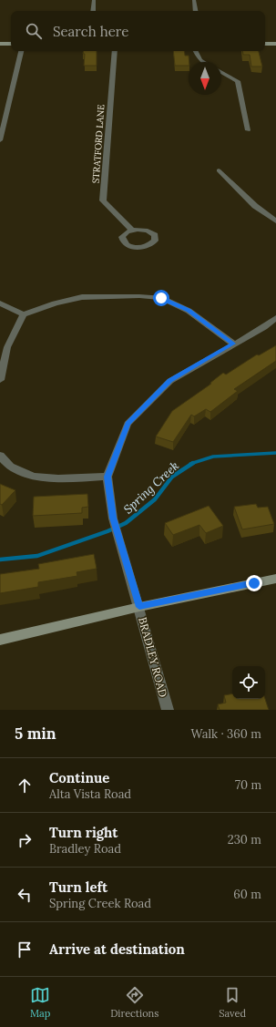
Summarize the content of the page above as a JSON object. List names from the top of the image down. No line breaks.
{"streets":{"street":["STRATFORD LANE","BRADLEY ROAD"]},"water":["Spring Creek"],"north":"bottom","page":{"search":"Search here","heading":["5 min","Walk · 360 m"],"list":[["Continue","Alta Vista Road","70 m"],["Turn right","Bradley Road","230 m"],["Turn left","Spring Creek Road","60 m"],"Arrive at destination"],"nav":["Map","Directions","Saved"]}}
